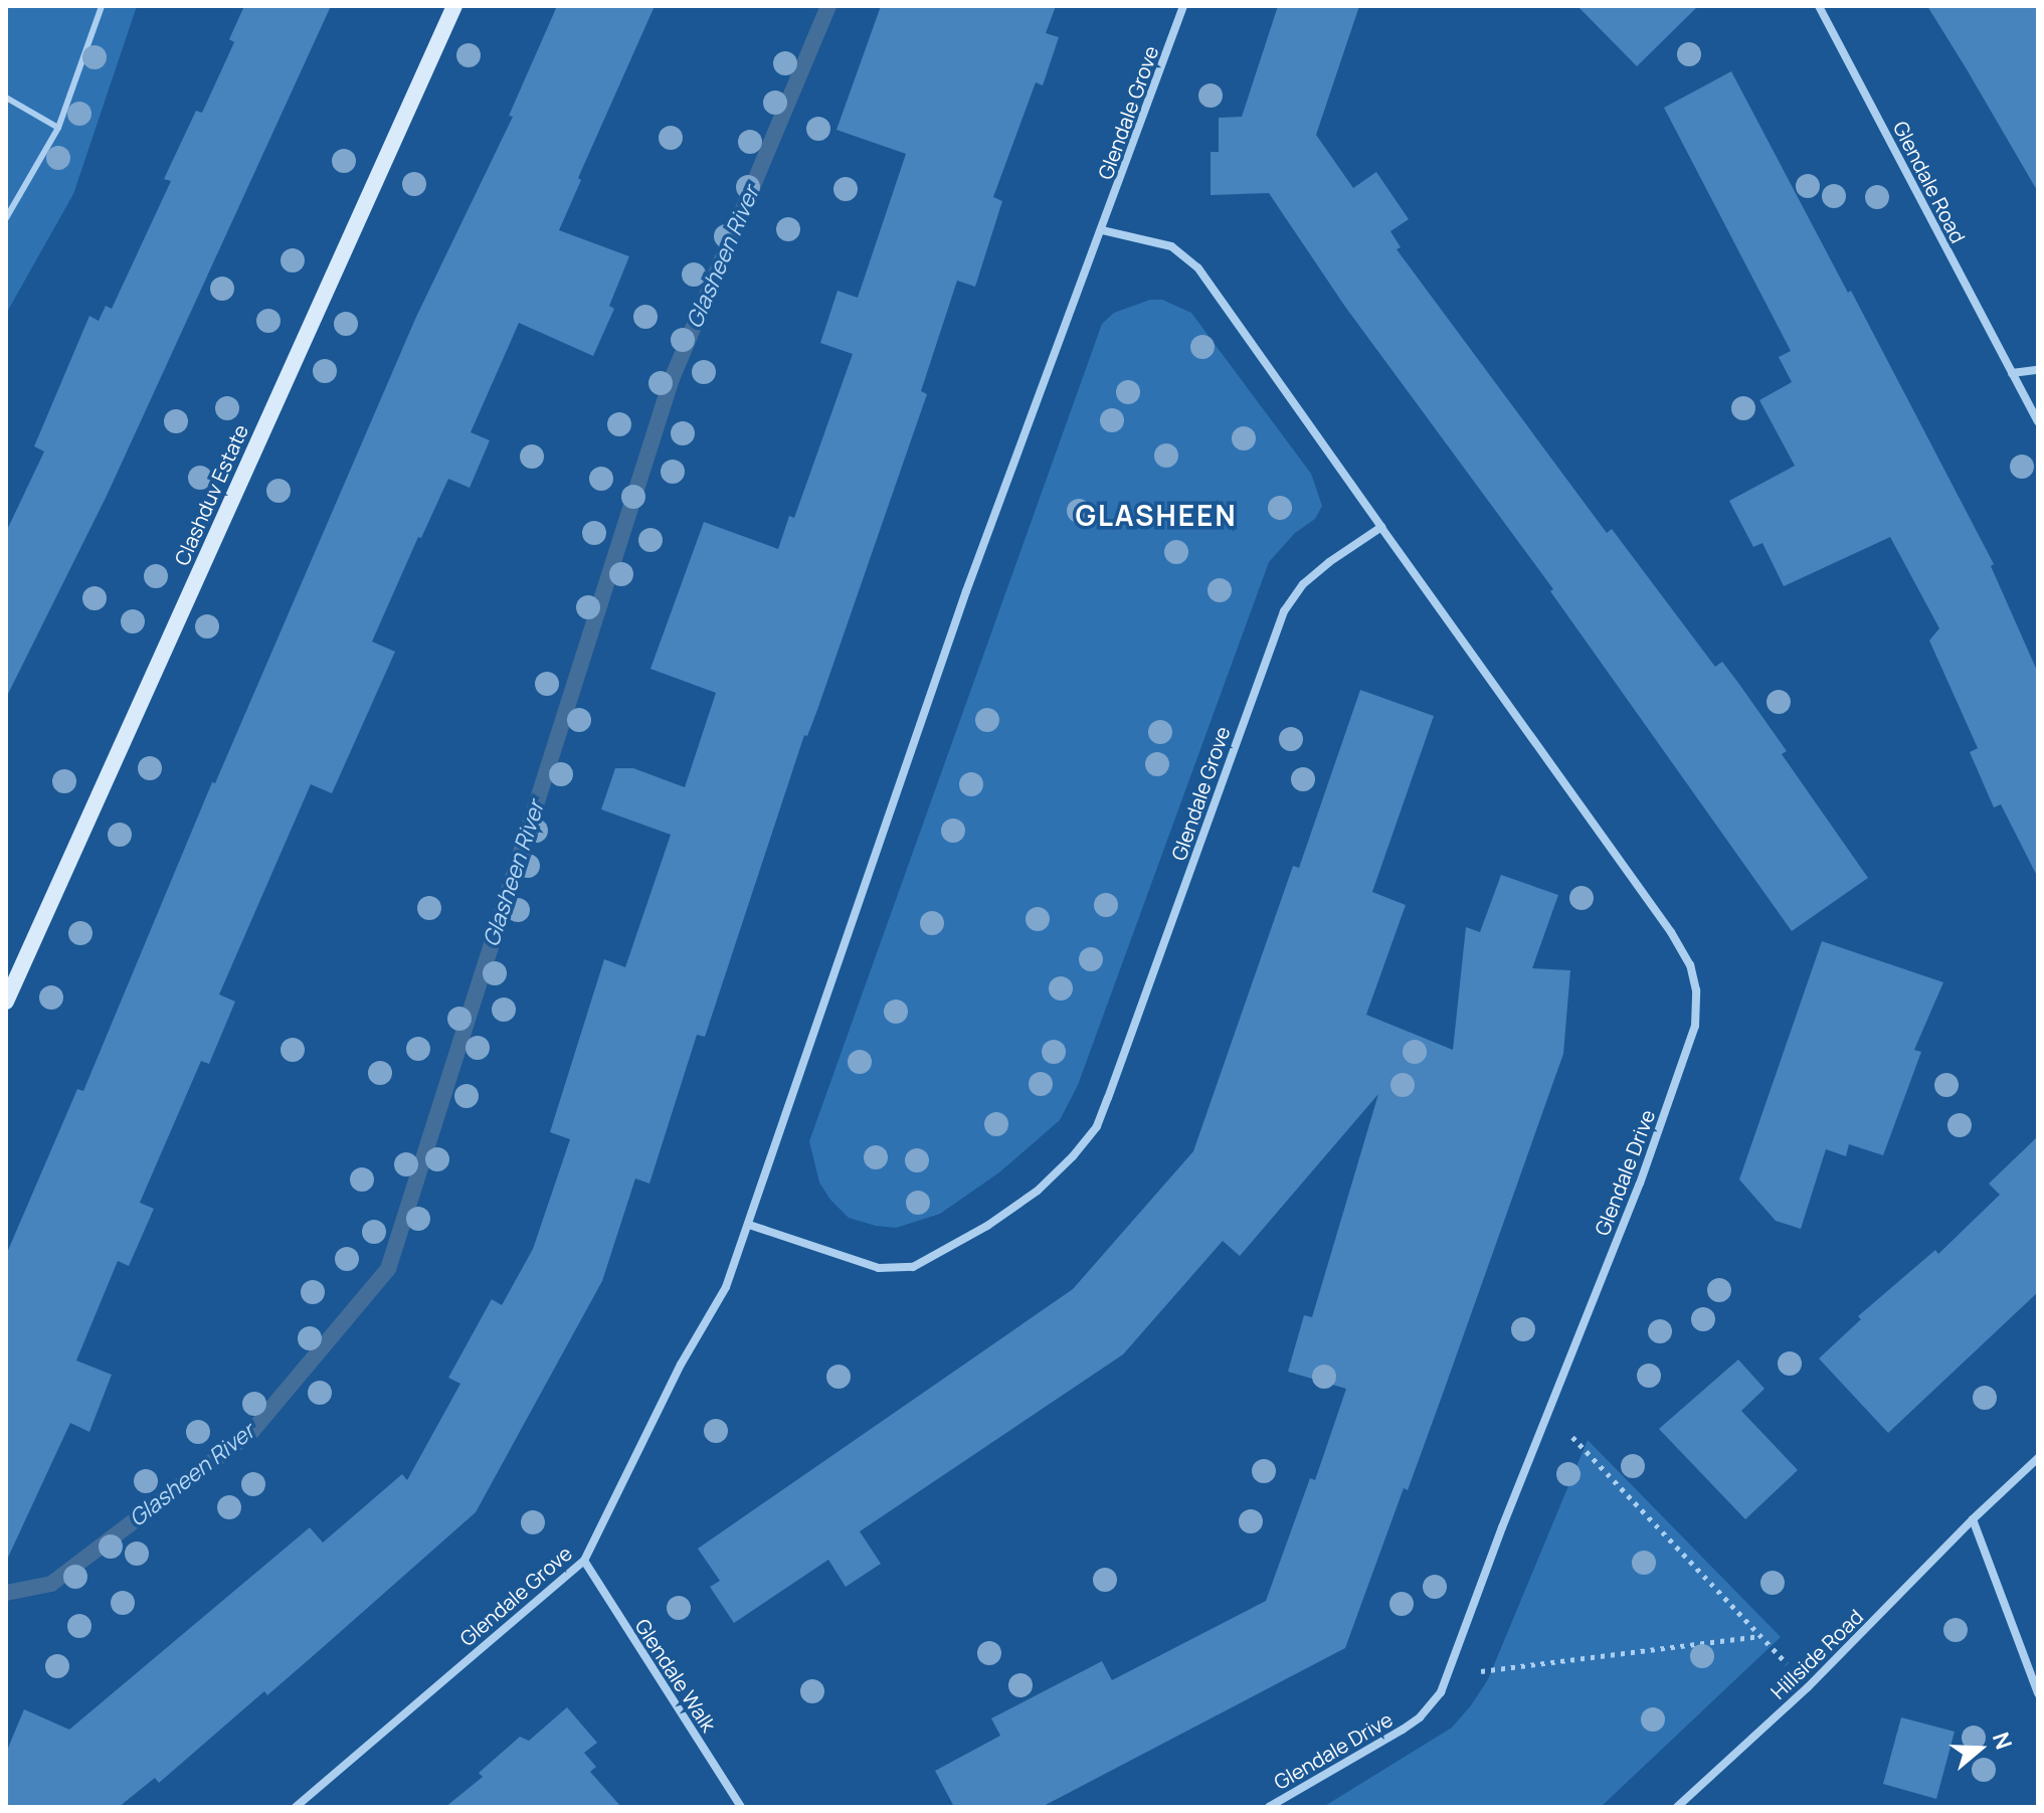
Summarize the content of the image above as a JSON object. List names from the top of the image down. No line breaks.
{"streets":{"street":["Glendale Grove","Glendale Road","Clashduv Estate","Glendale Drive","Hillside Road","Glendale Walk"]},"crossings":[["Glendale Grove","Glendale Drive"],["Glendale Grove","Glendale Walk"]],"districts":["GLASHEEN"],"water":["Glasheen River"],"north":"right"}
